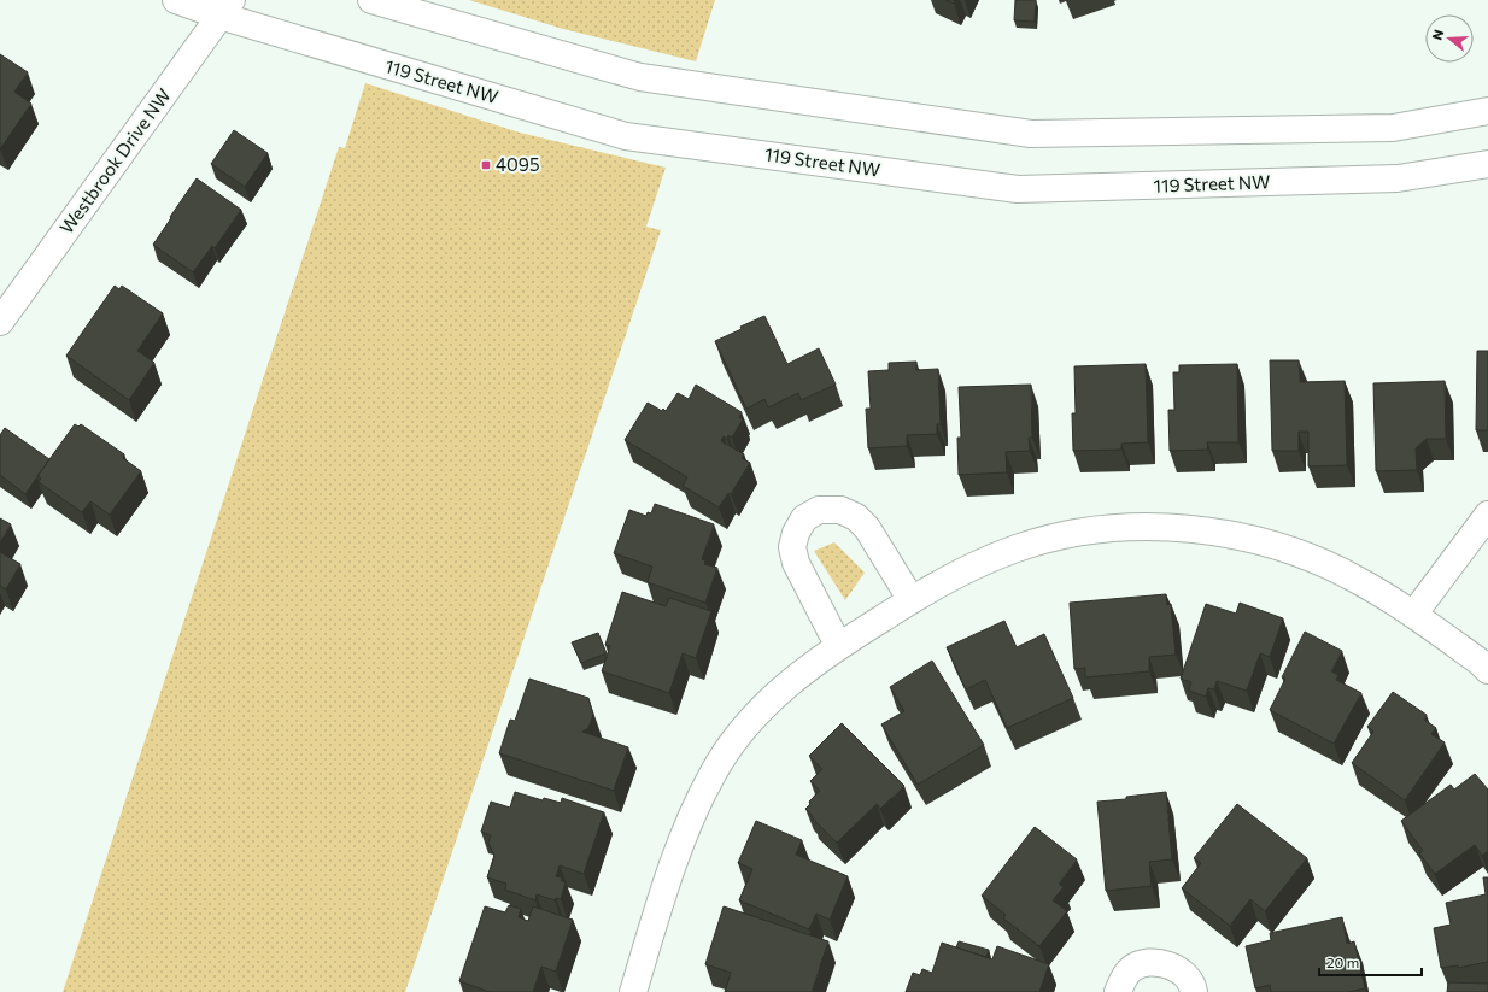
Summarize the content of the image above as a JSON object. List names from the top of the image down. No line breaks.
{"streets":{"main road":["119 Street NW","Westbrook Drive NW"]},"crossings":[["119 Street NW","Westbrook Drive NW"]],"places":{"transit":["4095"]},"scale_bar":"20 m","north":"left"}
